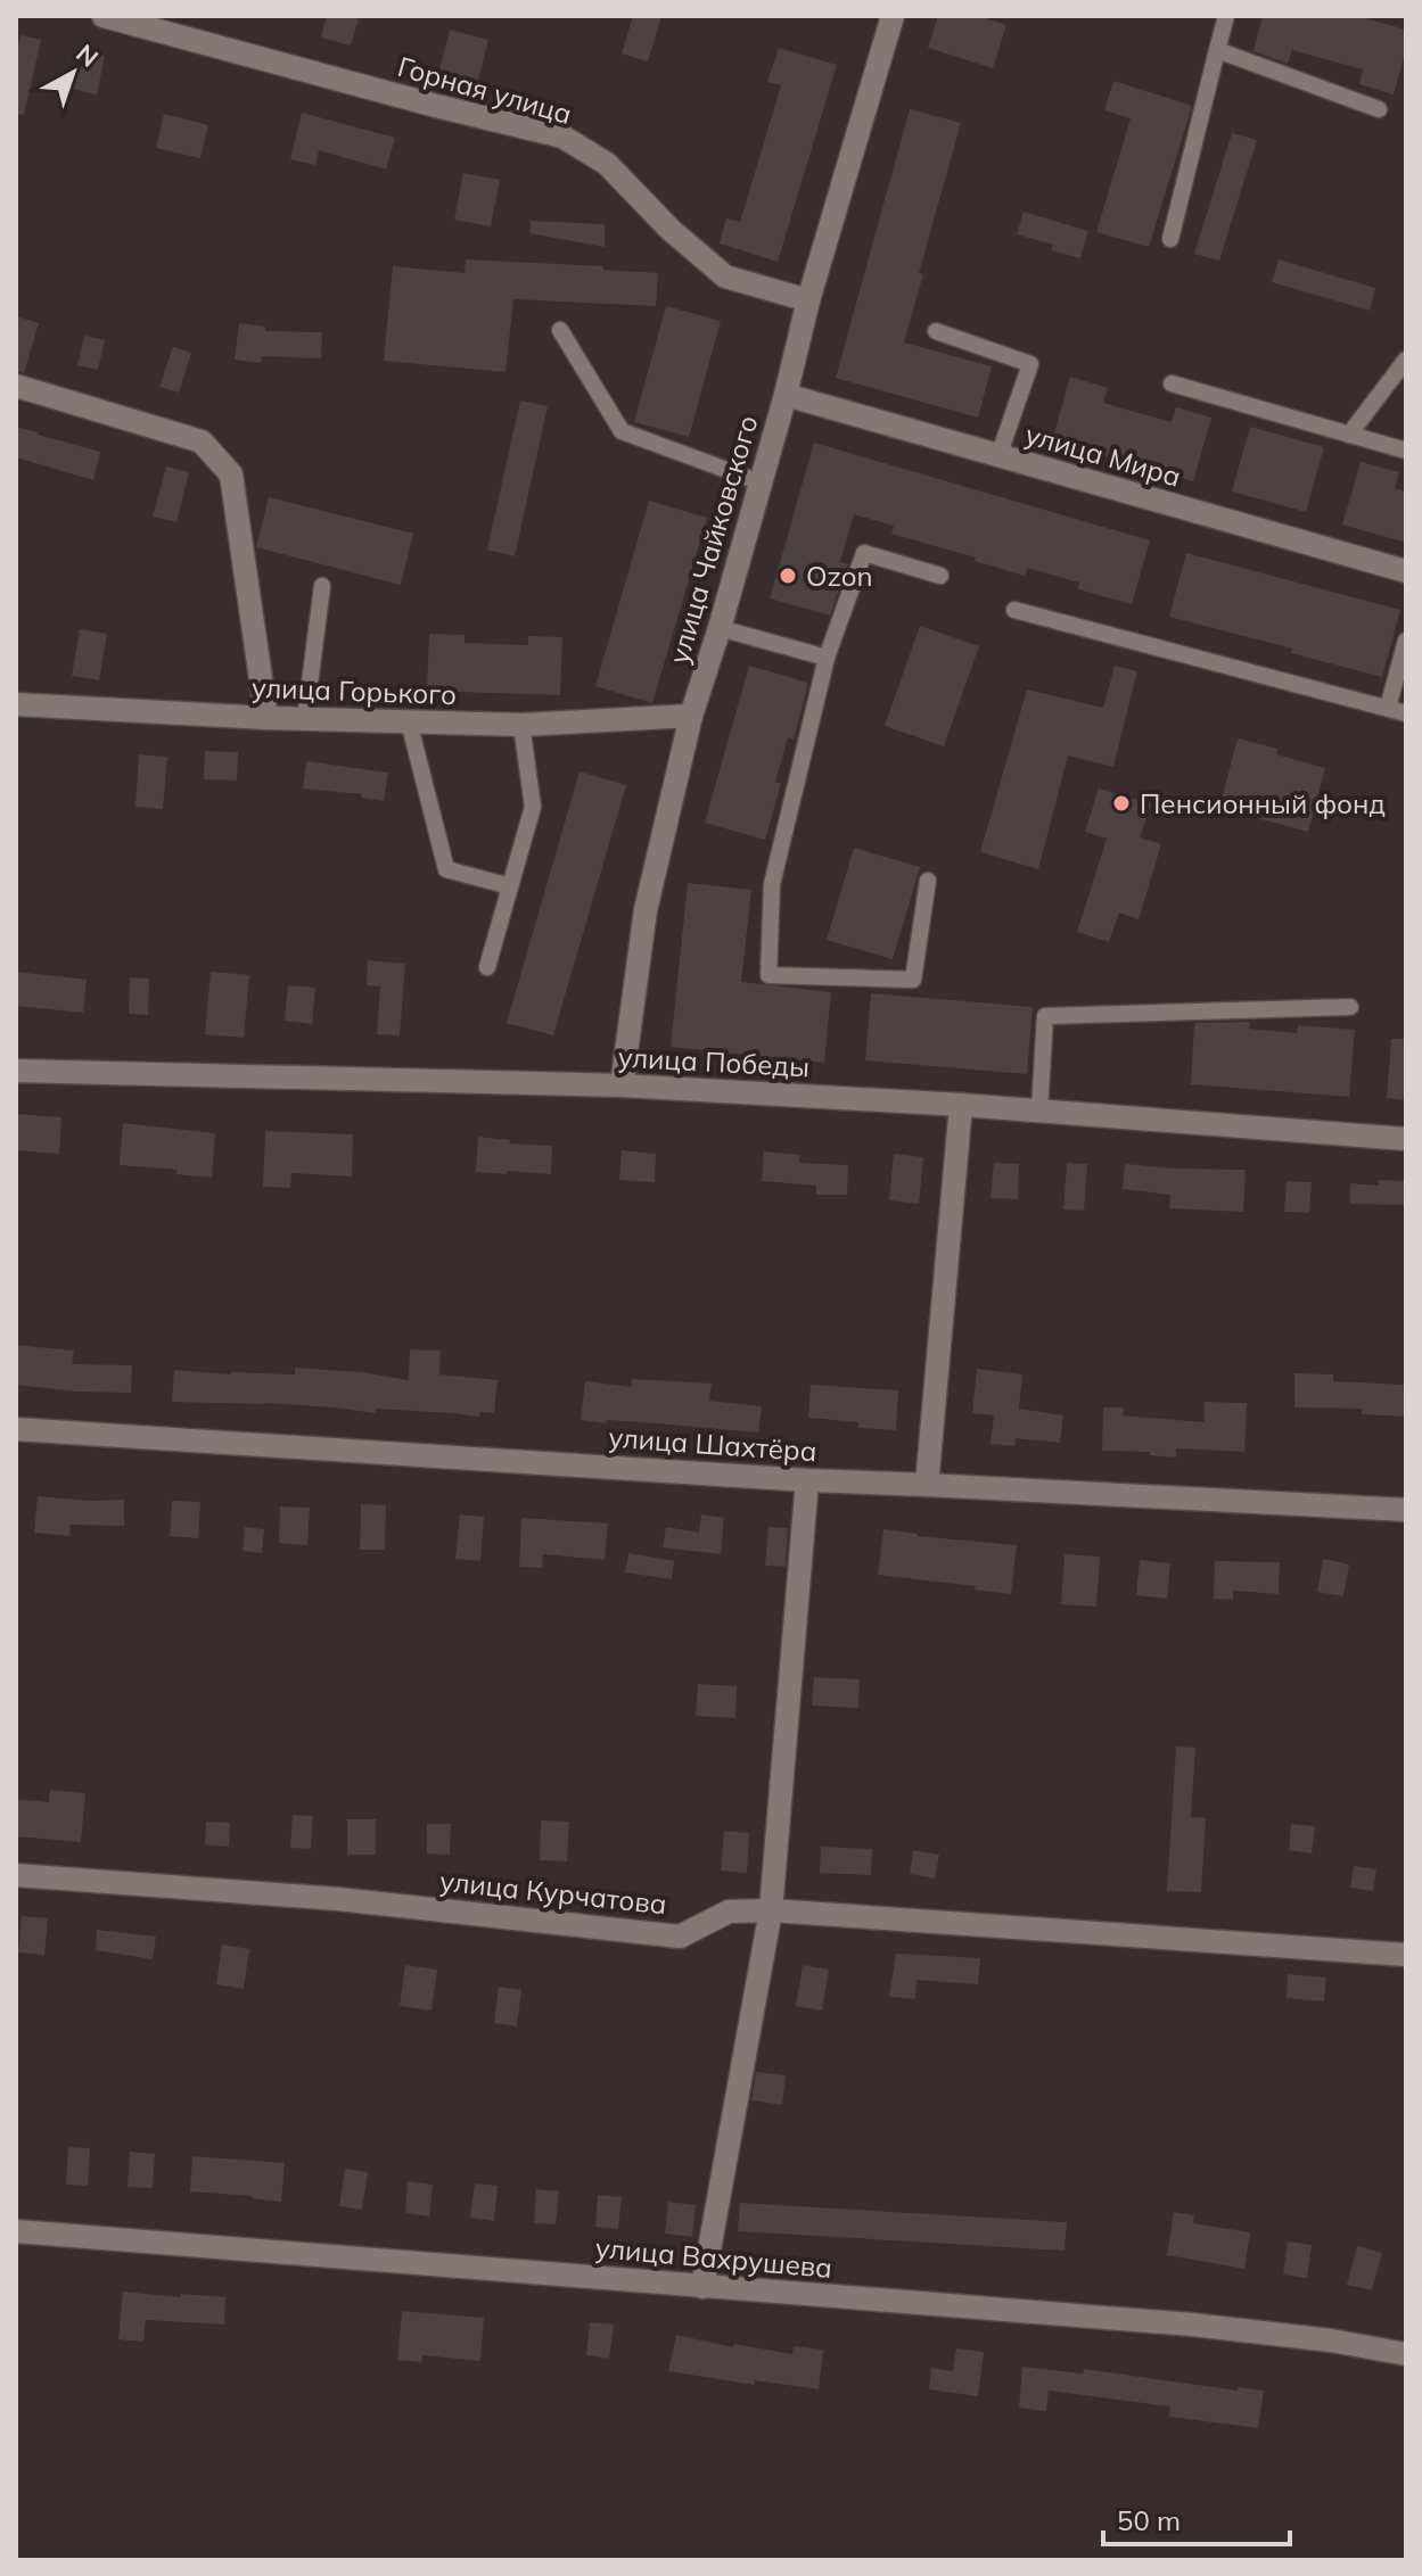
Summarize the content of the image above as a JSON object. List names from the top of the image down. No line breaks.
{"streets":{"street":["Горная улица","улица Мира","улица Чайковского","улица Горького","улица Победы","улица Шахтёра","улица Курчатова","улица Вахрушева"]},"crossings":[["Горная улица","улица Чайковского"],["улица Мира","улица Чайковского"],["улица Чайковского","улица Горького"],["улица Чайковского","улица Победы"]],"places":["Ozon","Пенсионный фонд"],"scale_bar":"50 m","north":"top right"}
